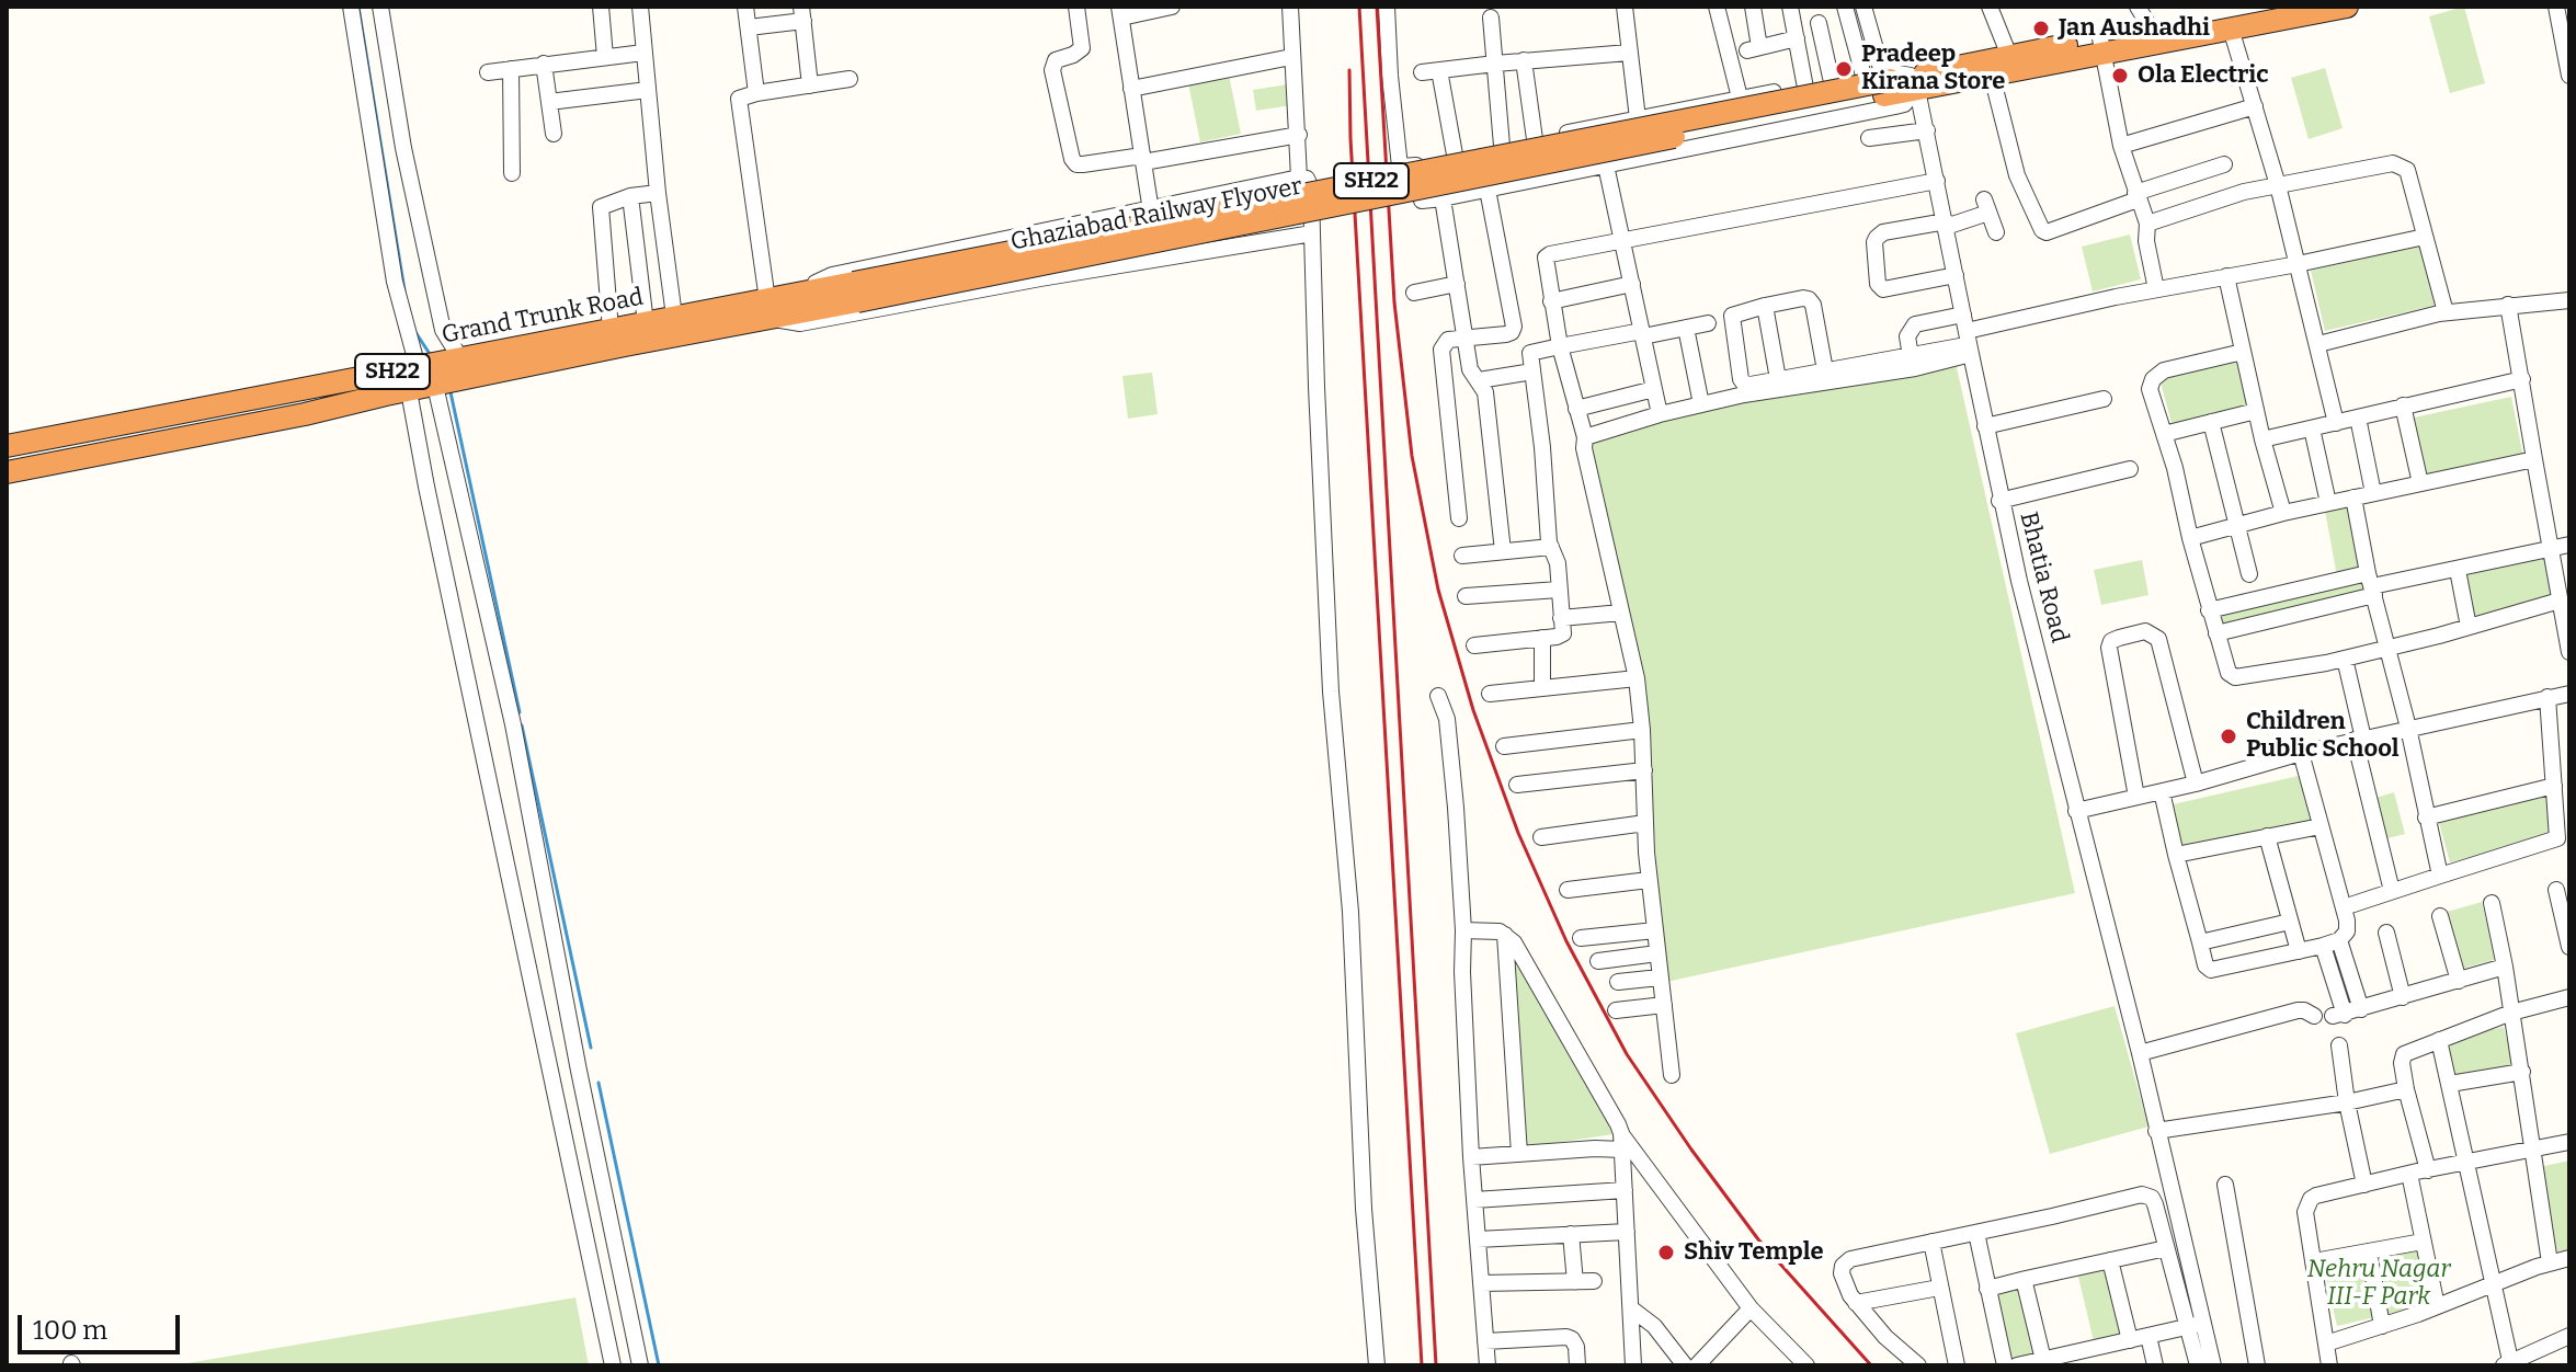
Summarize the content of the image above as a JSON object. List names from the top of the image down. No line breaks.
{"streets":{"highway":["SH22","Ghaziabad Railway Flyover","Grand Trunk Road"],"street":["Bhatia Road"]},"crossings":[["SH22","Ghaziabad Railway Flyover"],["SH22","Bhatia Road"],["Ghaziabad Railway Flyover","Grand Trunk Road"],["Ghaziabad Railway Flyover","Bhatia Road"]],"parks":["Nehru Nagar III-F Park"],"places":["Jan Aushadhi","Pradeep Kirana Store","Ola Electric","Children Public School","Shiv Temple"],"scale_bar":"100 m"}
